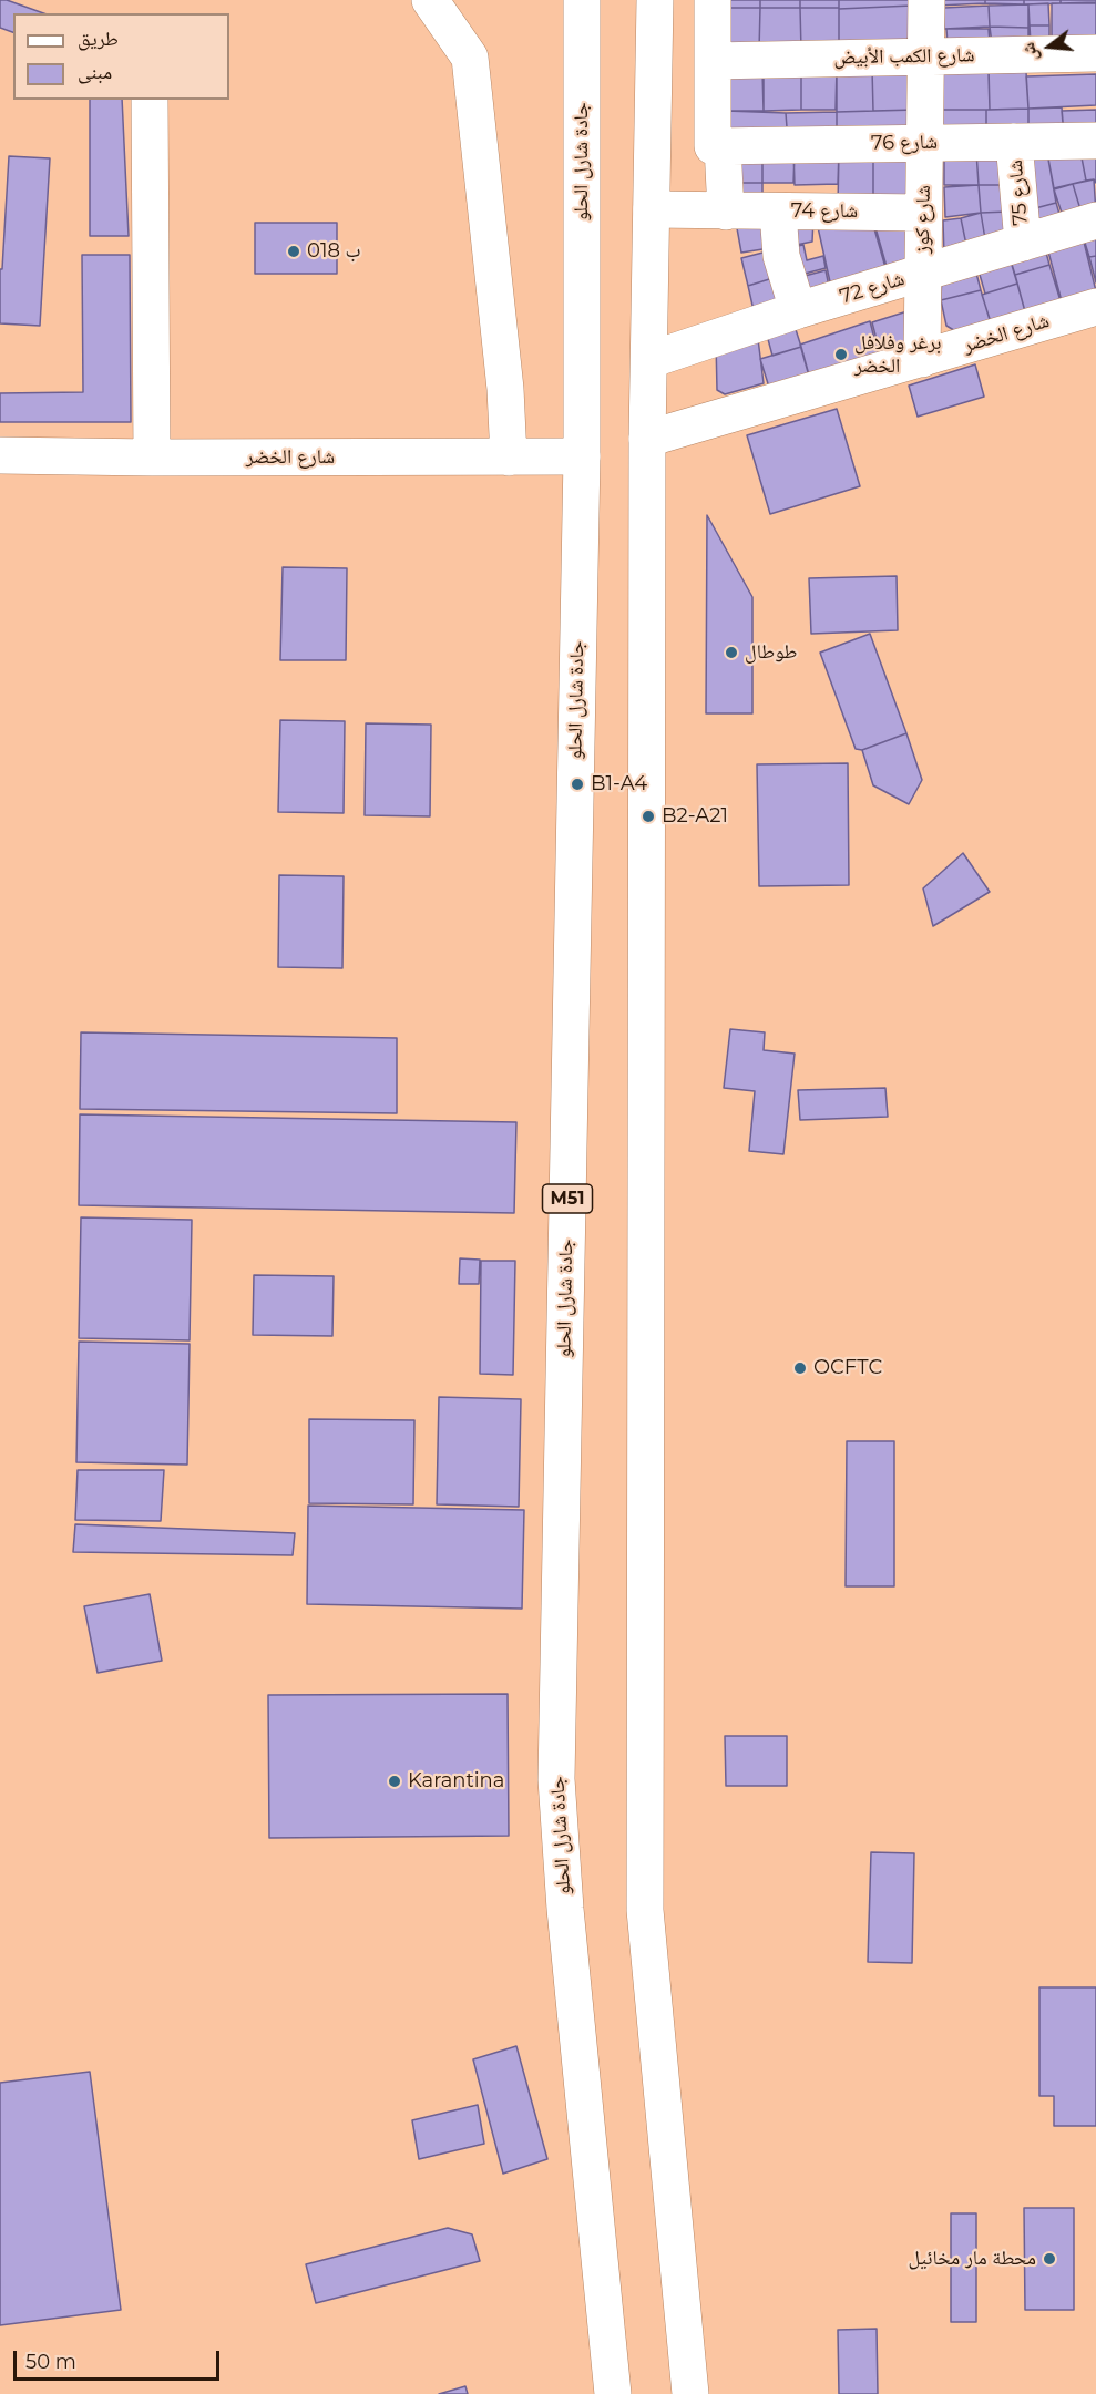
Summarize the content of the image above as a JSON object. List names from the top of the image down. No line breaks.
{"streets":{"main road":["شارع الكمب الأبيض","شارع 76","جادة شارل الحلو","شارع 75","شارع 74","شارع كوز","شارع 72","شارع الخضر","M51"]},"crossings":[["شارع الكمب الأبيض","شارع كوز"],["شارع 76","شارع 75"],["شارع 76","شارع كوز"],["جادة شارل الحلو","شارع الخضر"],["شارع 75","شارع 72"],["شارع 74","شارع كوز"],["شارع كوز","شارع 72"],["شارع كوز","شارع الخضر"]],"places":["ب 018","برغر وفلافل الخضر","طوطال","B1-A4","B2-A21","OCFTC","Karantina","محطة مار مخائيل"],"legend":["طريق","مبنى"],"scale_bar":"50 m","north":"left"}
